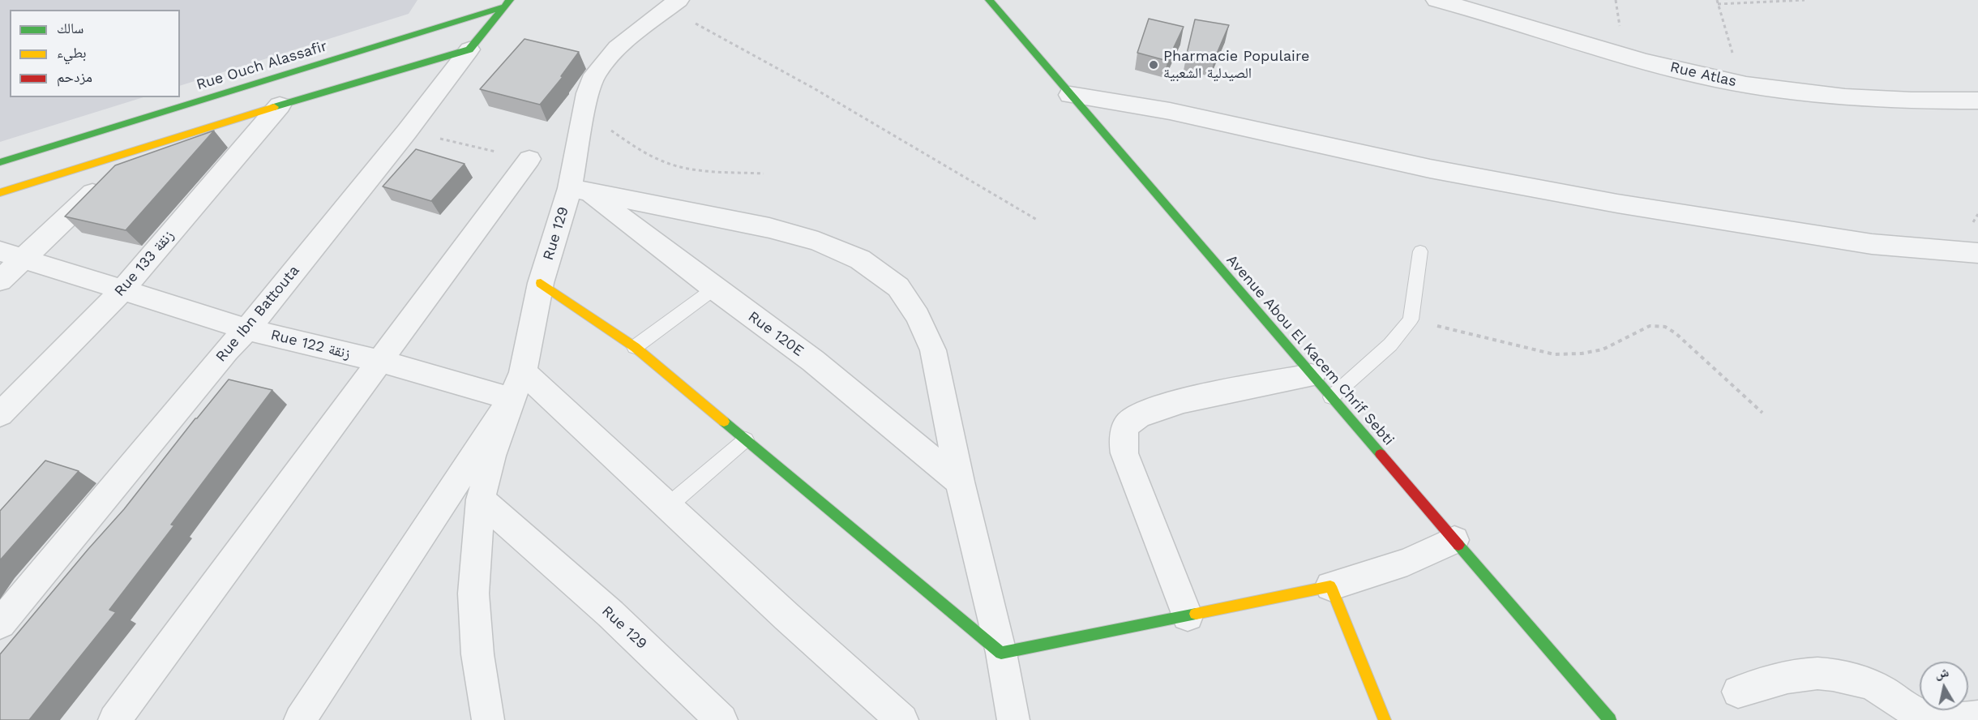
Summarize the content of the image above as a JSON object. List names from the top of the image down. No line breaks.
{"streets":{"street":["Rue Ouch Alassafir","Rue Atlas","Rue 129","Rue 133 زنقة","Rue Ibn Battouta","Rue 120E","Rue 122 زنقة","Avenue Abou El Kacem Chrif Sebti"]},"crossings":[["Rue Ouch Alassafir","Rue Ibn Battouta"],["Rue 129","Rue 120E"],["Rue 129","Rue 122 زنقة"],["Rue 133 زنقة","Rue 122 زنقة"],["Rue Ibn Battouta","Rue 122 زنقة"]],"places":["Pharmacie Populaire الصيدلية الشعبية"],"legend":["سالك","بطيء","مزدحم"],"north":"top"}
